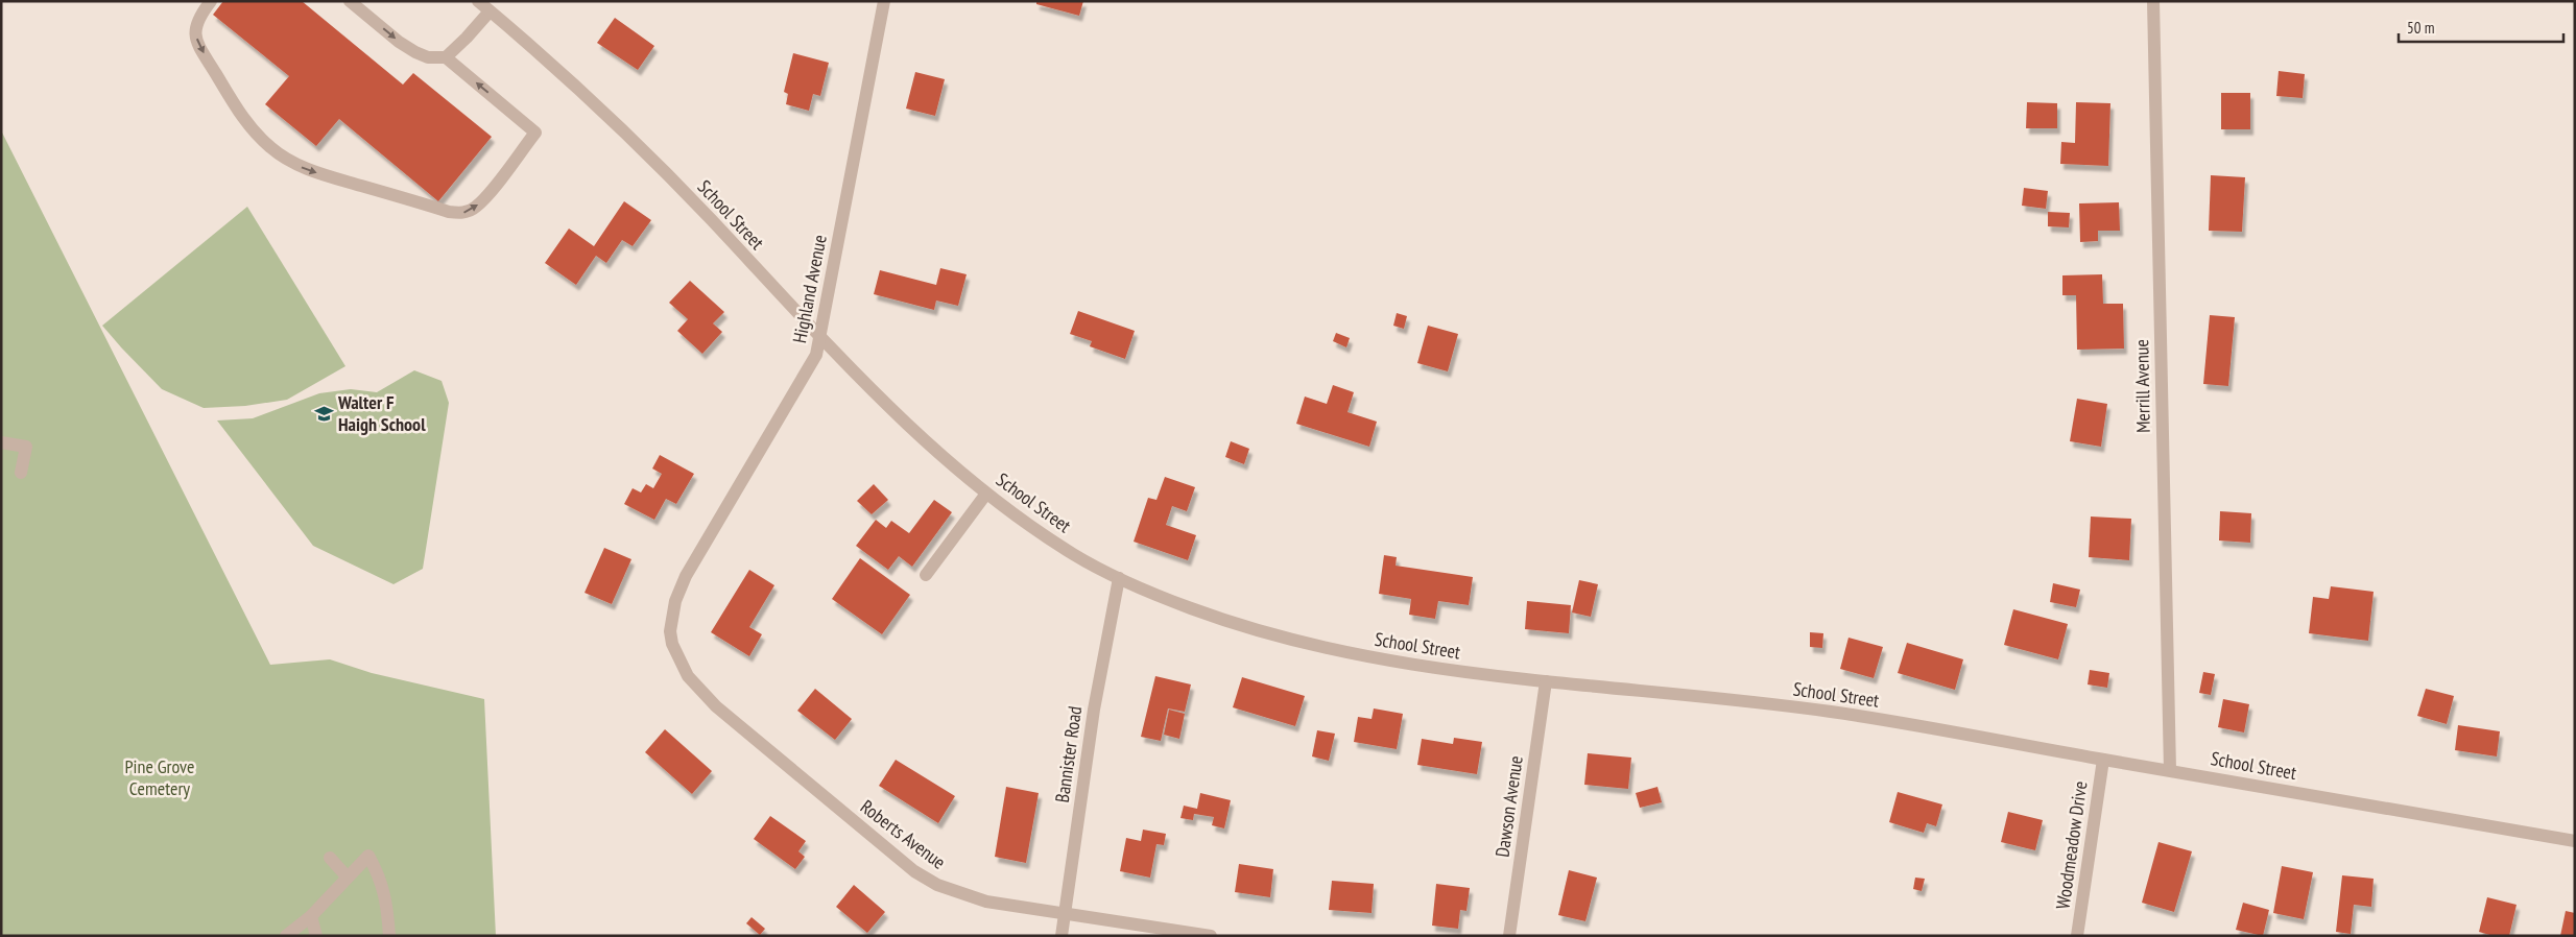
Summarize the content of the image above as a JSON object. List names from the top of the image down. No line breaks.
{"streets":{"street":["School Street","Highland Avenue","Merrill Avenue","Bannister Road","Dawson Avenue","Roberts Avenue","Woodmeadow Drive"]},"crossings":[["School Street","Highland Avenue"],["School Street","Merrill Avenue"],["School Street","Bannister Road"],["School Street","Dawson Avenue"],["School Street","Woodmeadow Drive"],["Highland Avenue","Roberts Avenue"],["Bannister Road","Roberts Avenue"]],"parks":["Pine Grove Cemetery"],"places":{"school or university":["Walter F Haigh School"]},"scale_bar":"50 m"}
